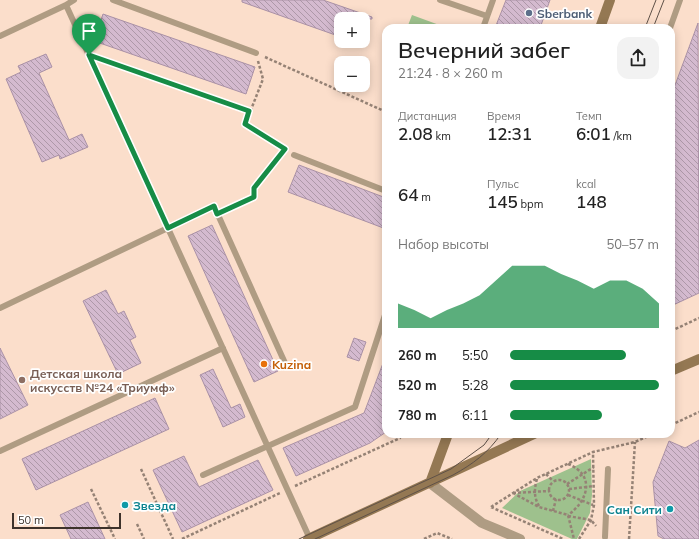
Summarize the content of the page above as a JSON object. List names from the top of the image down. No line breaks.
{"places":["Sberbank","Kuzina","Детская школа искусств №24 «Триумф»","Звезда","Сан Сити"],"scale_bar":"50 m","page":{"map_buttons":["+","−"],"heading":["Вечерний забег","21:24 · 8 × 260 m"],"stats":[["Дистанция","2.08 km"],["Время","12:31"],["Темп","6:01 /km"],["64 m"],["Пульс","145 bpm"],["kcal","148"]],"chart":["Набор высоты","50–57 m"],"list":[{"name":"260 m","note":"5:50"},{"name":"520 m","note":"5:28"},{"name":"780 m","note":"6:11"}],"scale":"50 m"}}
